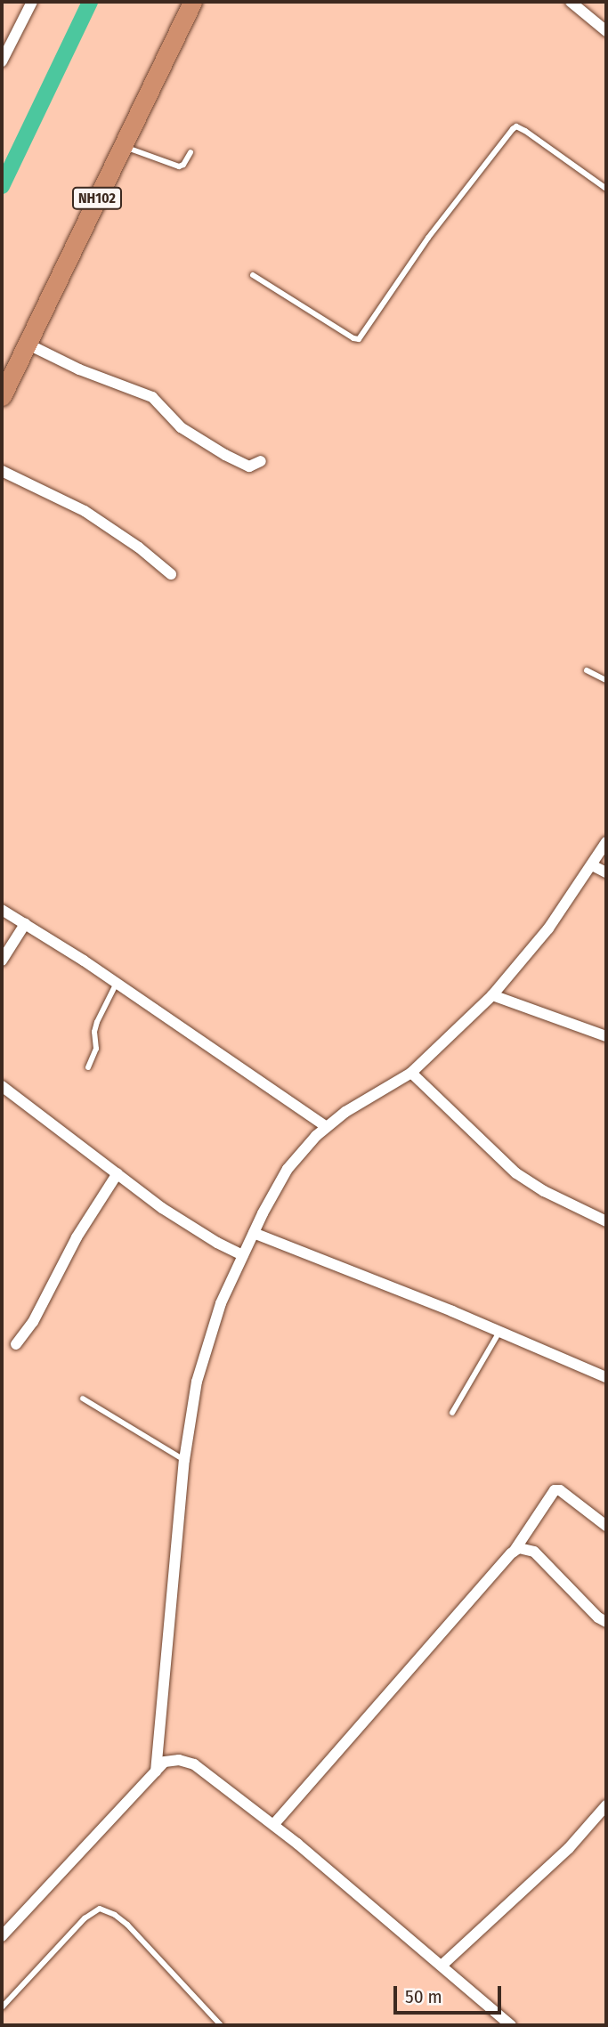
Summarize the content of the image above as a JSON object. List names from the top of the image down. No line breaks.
{"streets":{"highway":["NH102"]},"scale_bar":"50 m"}
